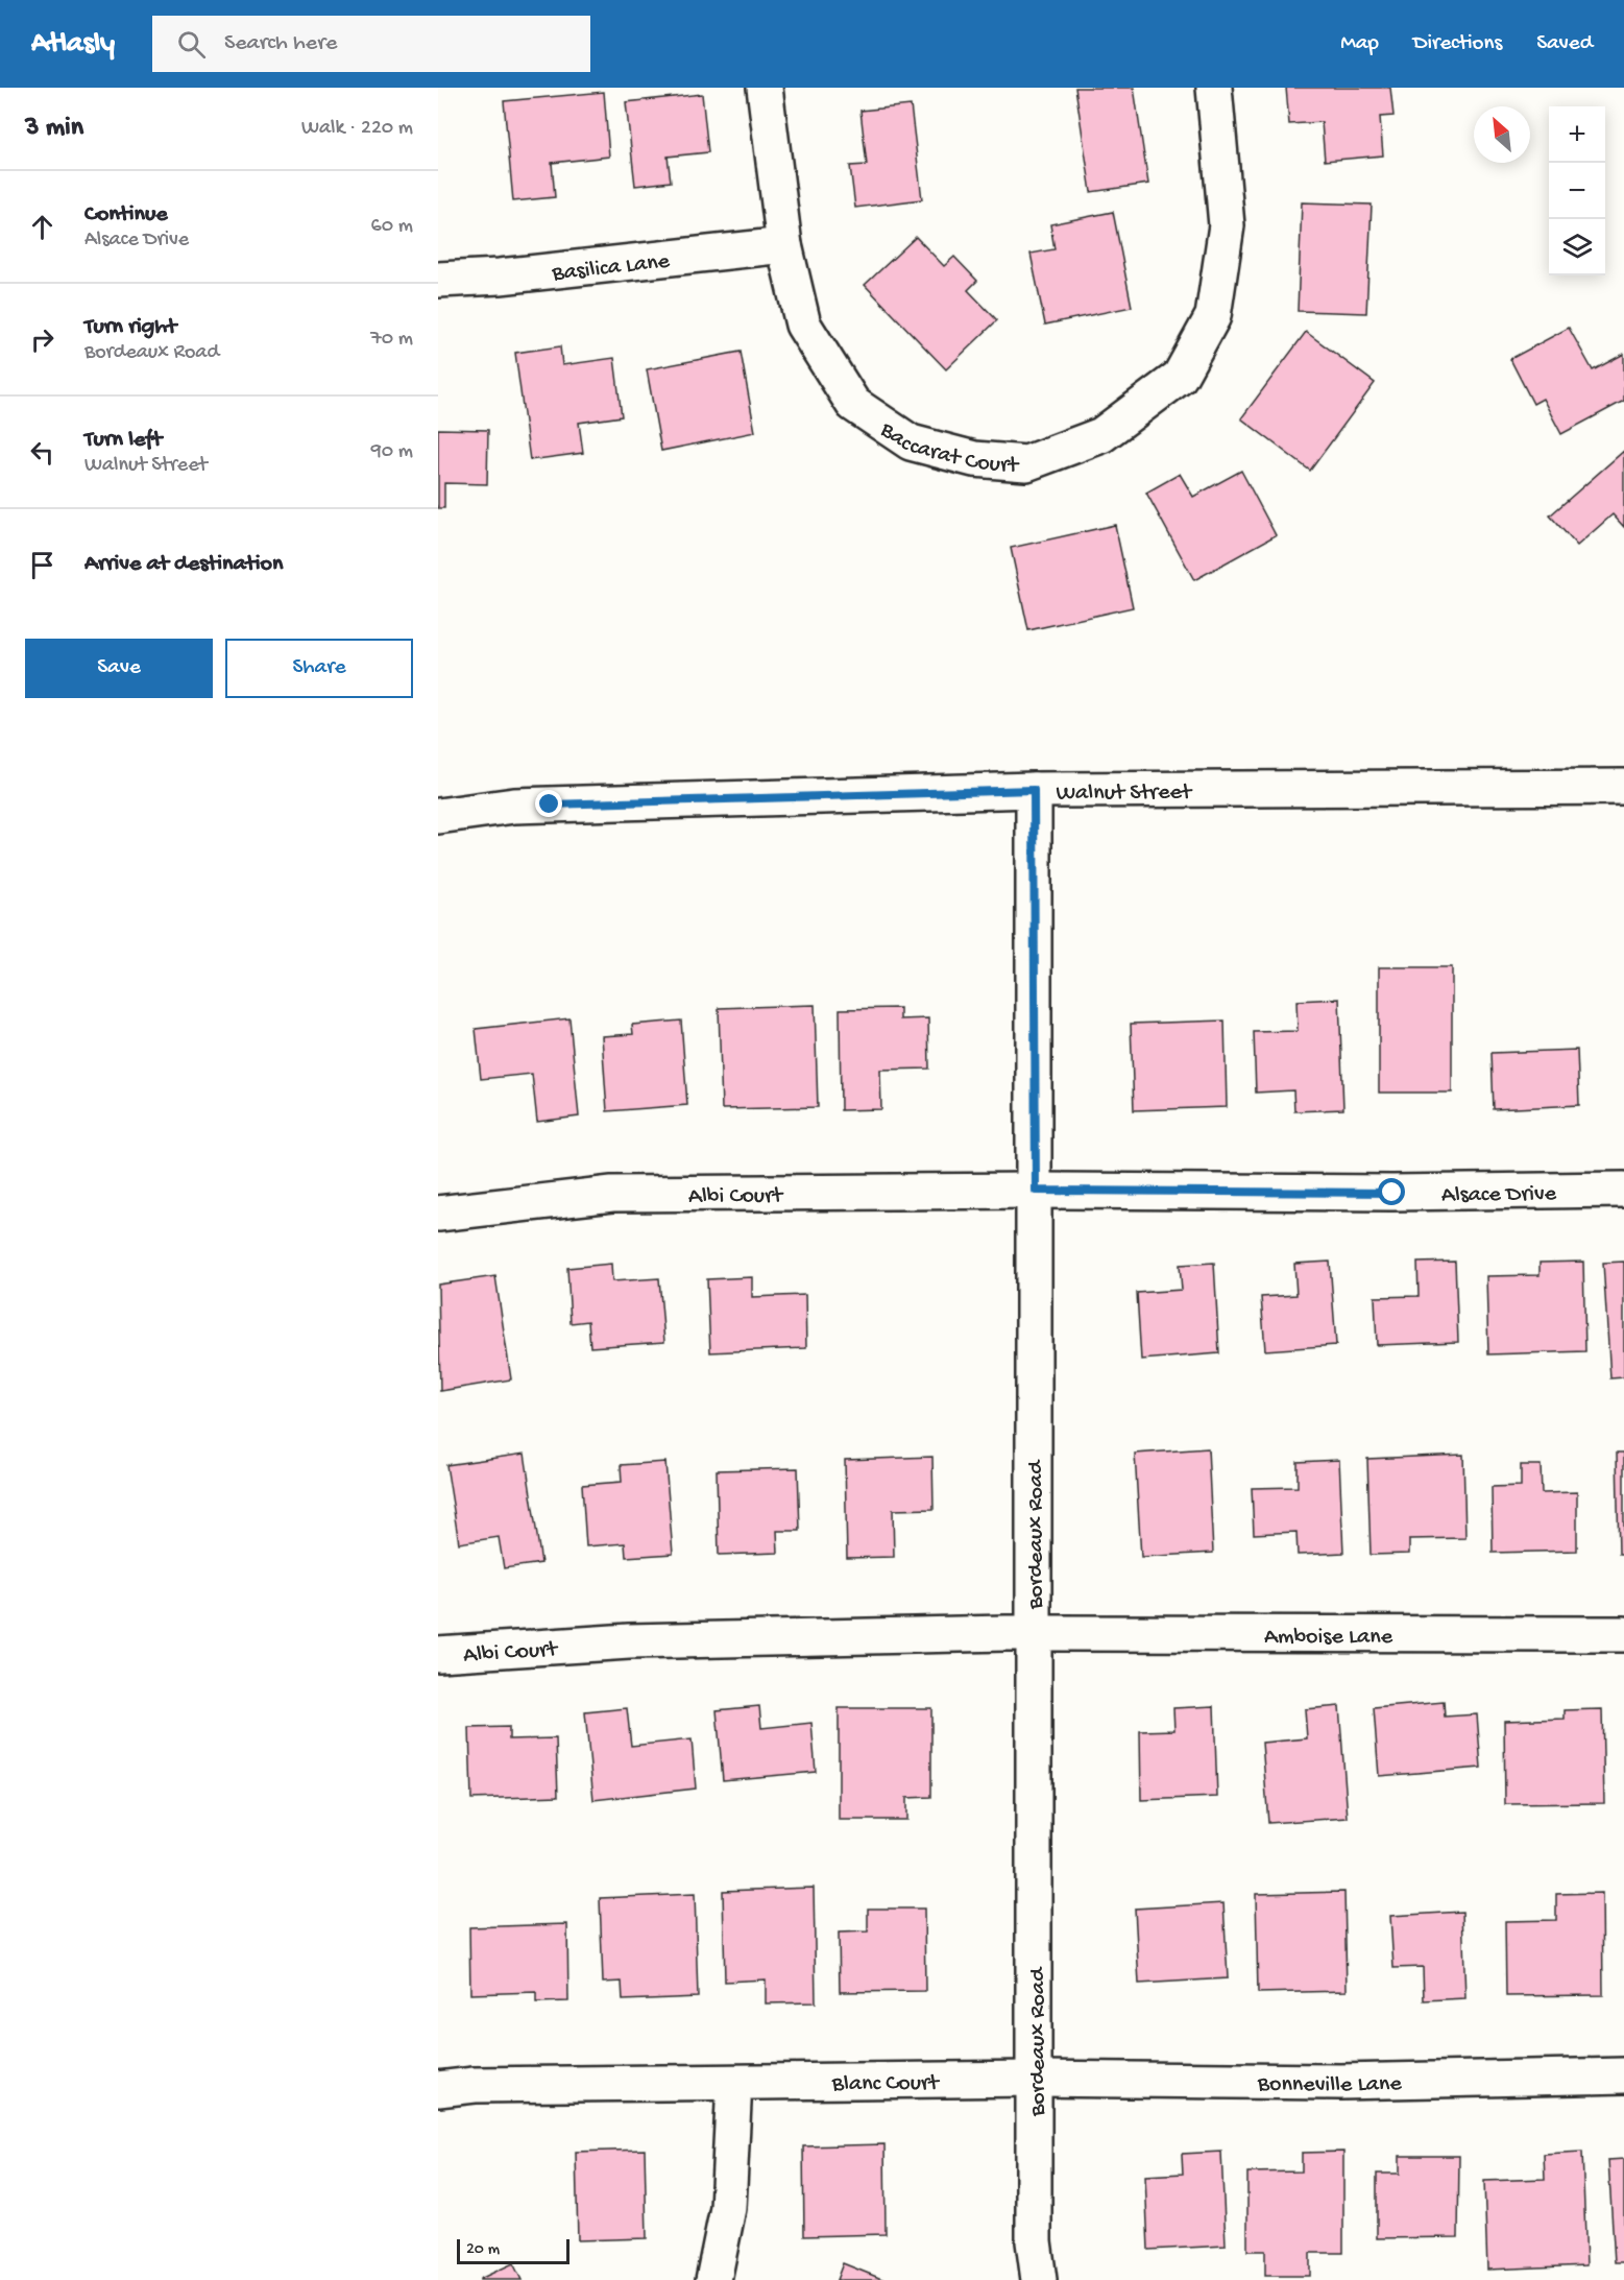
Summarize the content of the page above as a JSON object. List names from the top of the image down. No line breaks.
{"streets":{"street":["Basilica Lane","Baccarat Court","Walnut Street","Alsace Drive","Albi Court","Bordeaux Road","Amboise Lane","Bonneville Lane","Blanc Court"]},"crossings":[["Basilica Lane","Baccarat Court"],["Walnut Street","Bordeaux Road"],["Alsace Drive","Albi Court"],["Alsace Drive","Bordeaux Road"],["Albi Court","Bordeaux Road"],["Albi Court","Amboise Lane"],["Bordeaux Road","Amboise Lane"],["Bordeaux Road","Bonneville Lane"],["Bordeaux Road","Blanc Court"],["Bonneville Lane","Blanc Court"]],"scale_bar":"20 m","north":"top left","page":{"header":"Atlasly","search":"Search here","nav":["Map","Directions","Saved"],"heading":["3 min","Walk · 220 m"],"map_buttons":["+","−"],"list":[["Continue","Alsace Drive","60 m"],["Turn right","Bordeaux Road","70 m"],["Turn left","Walnut Street","90 m"],"Arrive at destination"],"buttons":["Save","Share"],"scale":"20 m"}}
